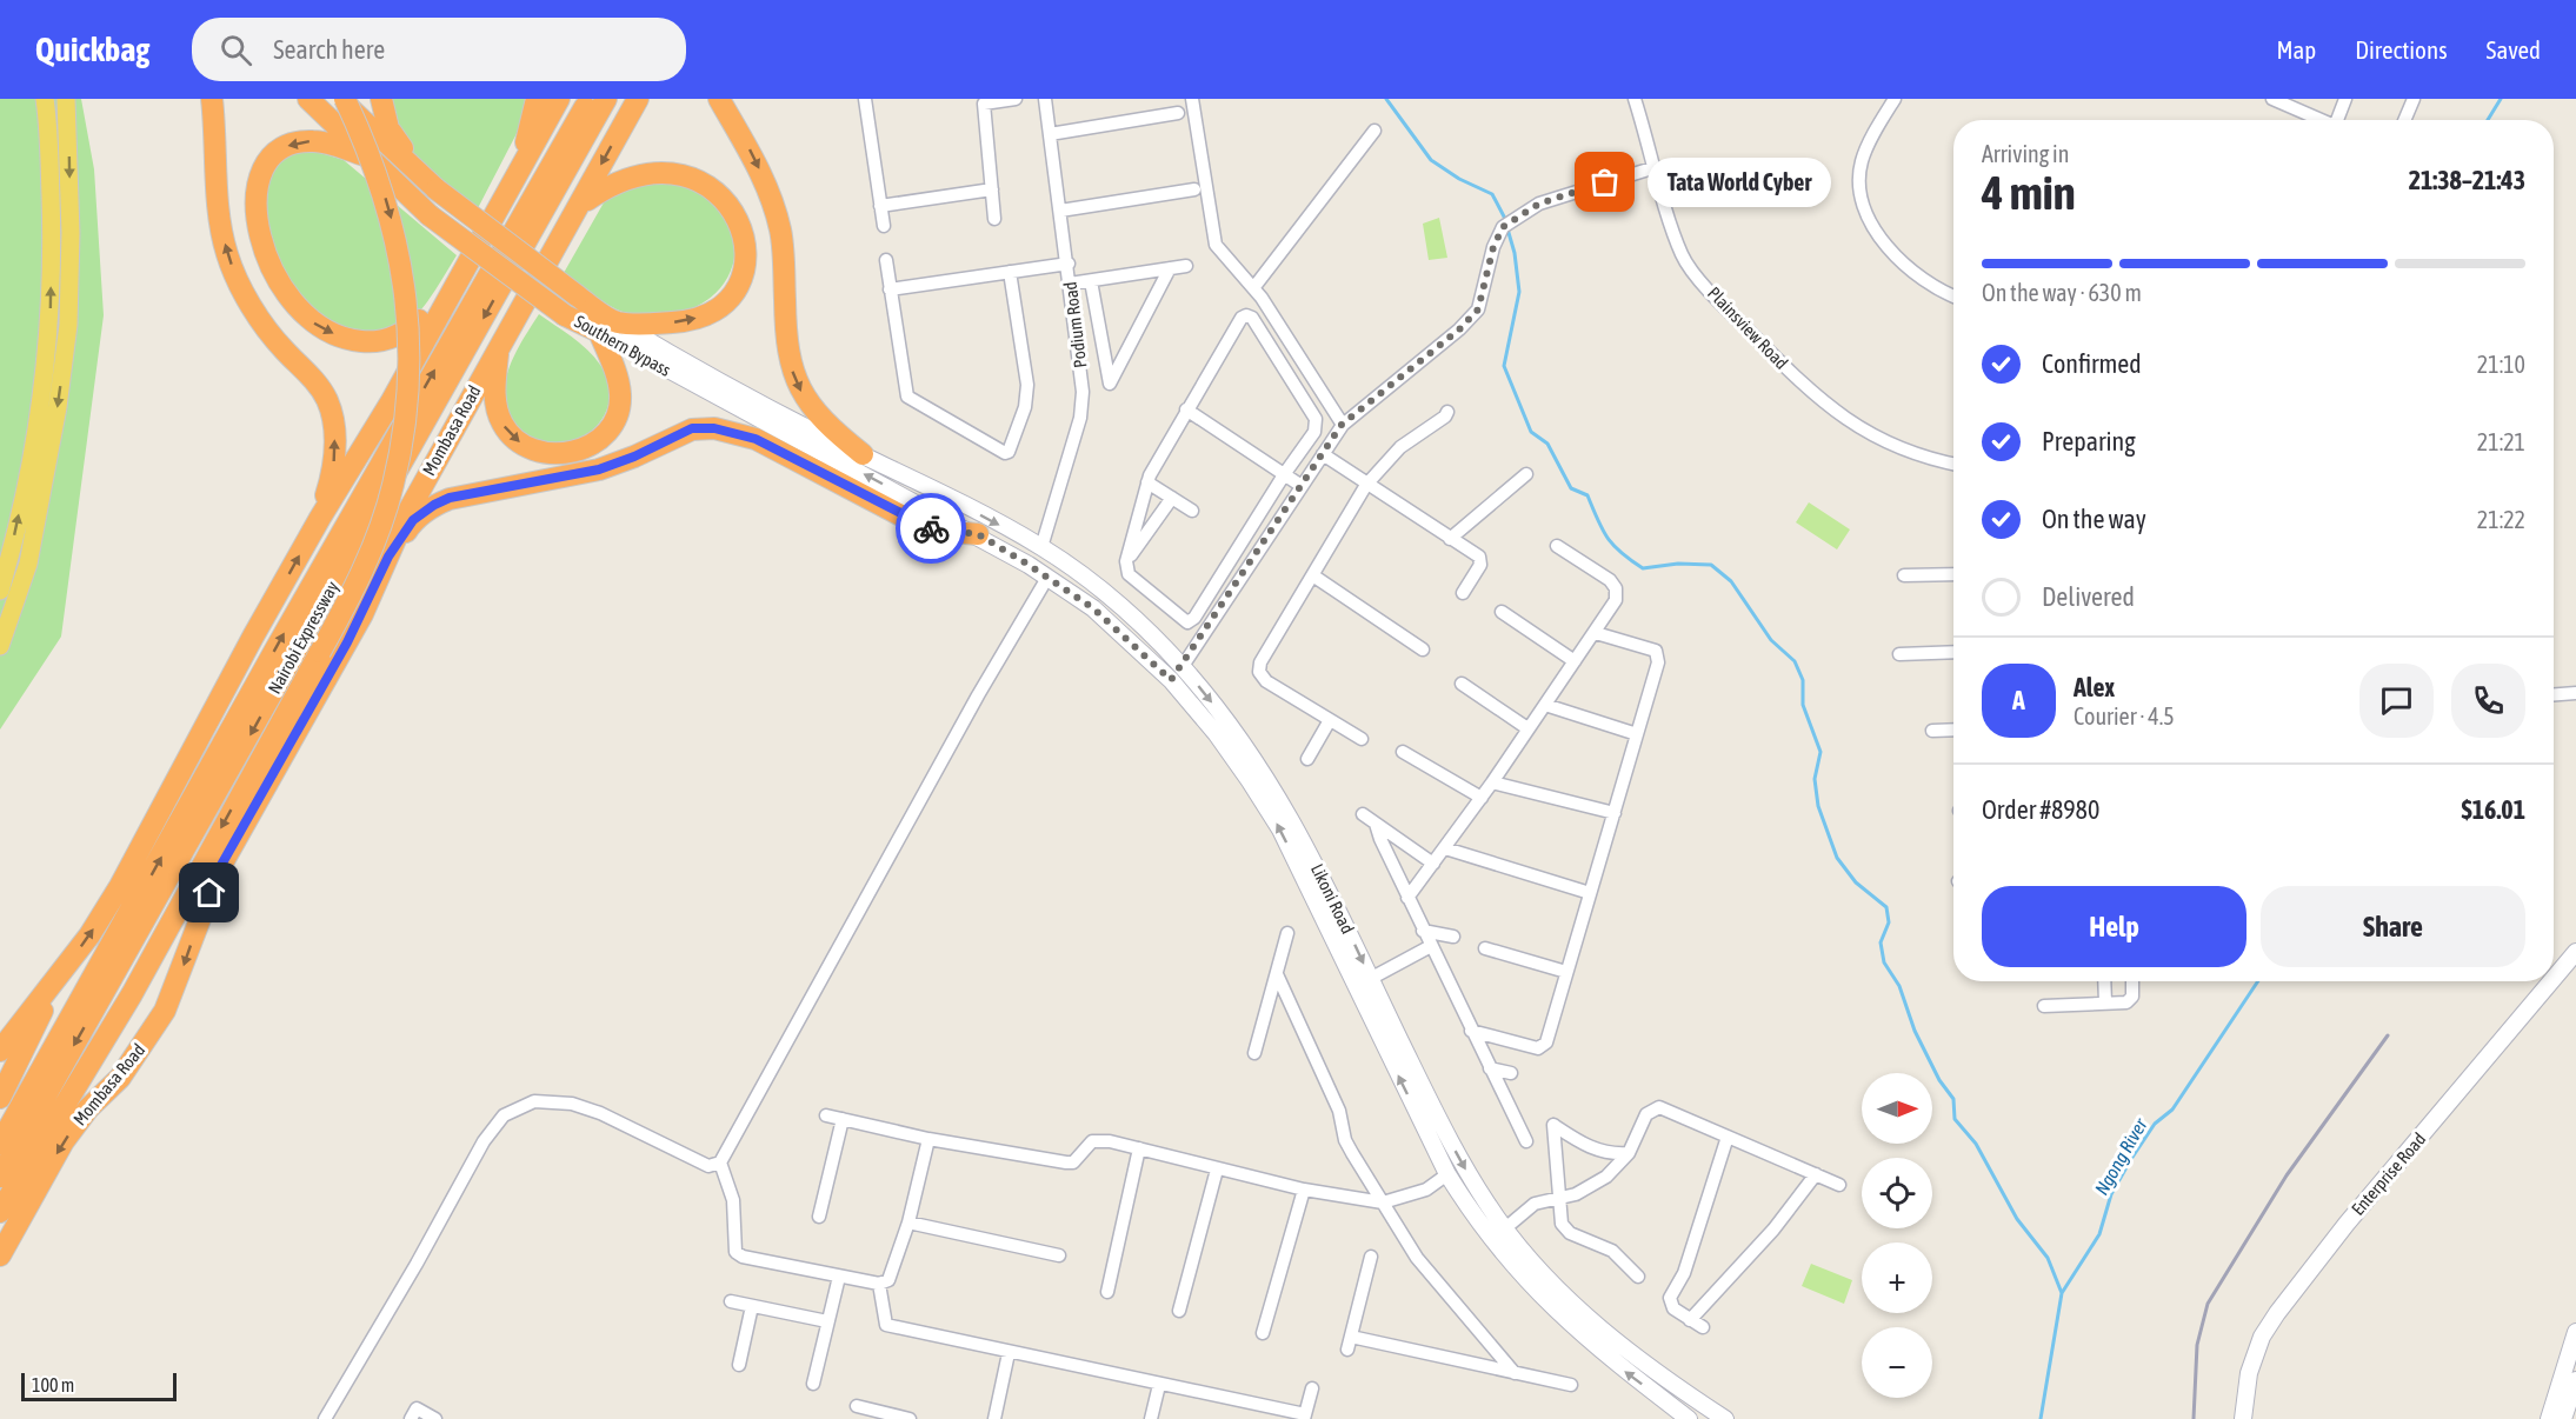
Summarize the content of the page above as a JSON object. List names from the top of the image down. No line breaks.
{"streets":{"highway":["Southern Bypass","Mombasa Road","Nairobi Expressway"],"main road":["Likoni Road","Enterprise Road"],"street":["Podium Road","Plainsview Road"]},"crossings":[["Podium Road","Likoni Road"],["Southern Bypass","Likoni Road"]],"water":["Ngong River"],"places":["Tata World Cyber"],"scale_bar":"100 m","north":"right","page":{"header":"Quickbag","search":"Search here","nav":["Map","Directions","Saved"],"heading":["4 min","Arriving in","21:38–21:43"],"panel":["Alex","Courier · 4.5","Order #8980","$16.01"],"bubble":"Tata World Cyber","bar":"On the way · 630 m","list":[["Confirmed","21:10"],["Preparing","21:21"],["On the way","21:22"],"Delivered"],"round":"A","buttons":["Help","Share"],"map_buttons":["+","−"],"scale":"100 m"}}
